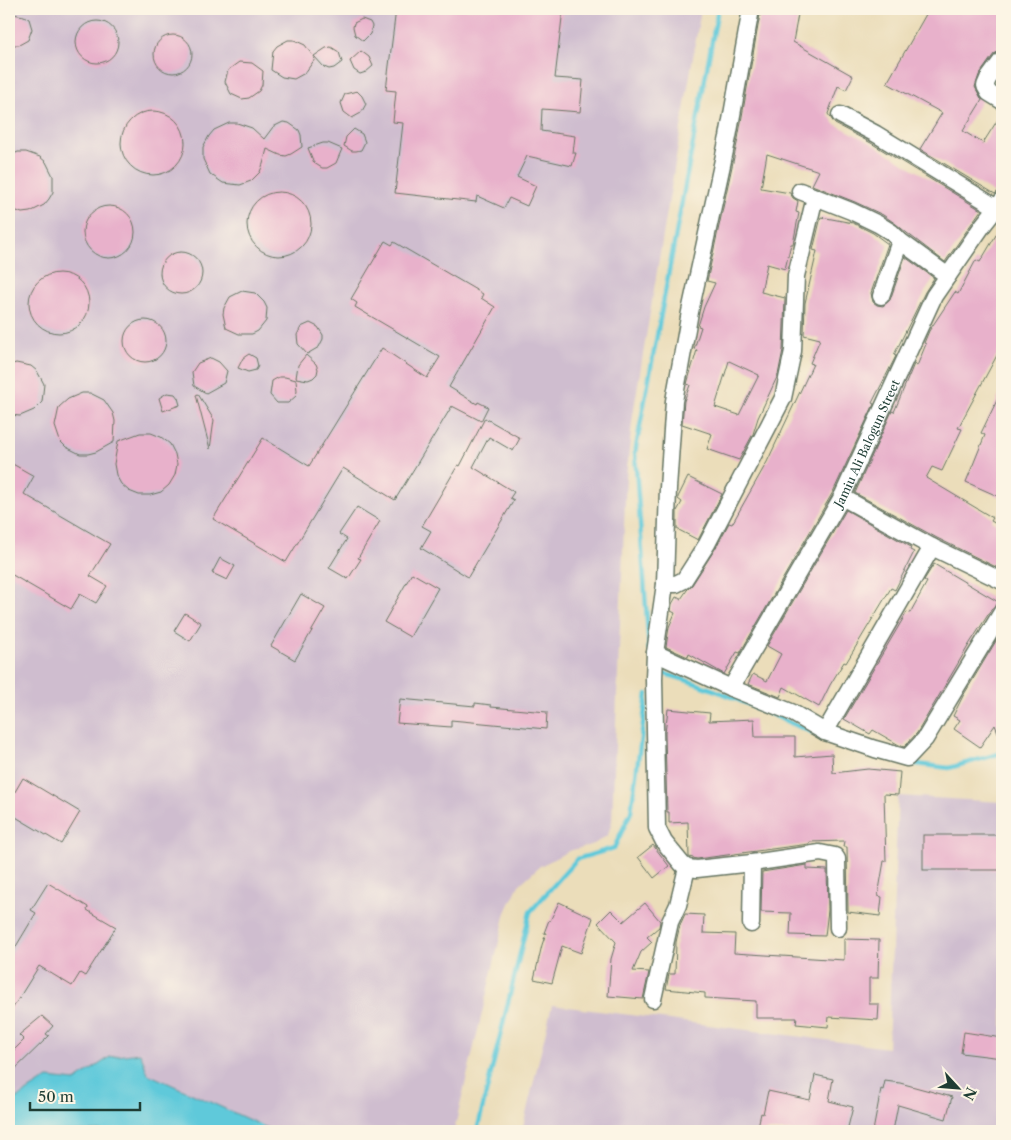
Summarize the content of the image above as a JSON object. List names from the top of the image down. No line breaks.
{"streets":{"street":["Jamiu Ali Balogun Street"]},"scale_bar":"50 m","north":"bottom right"}
